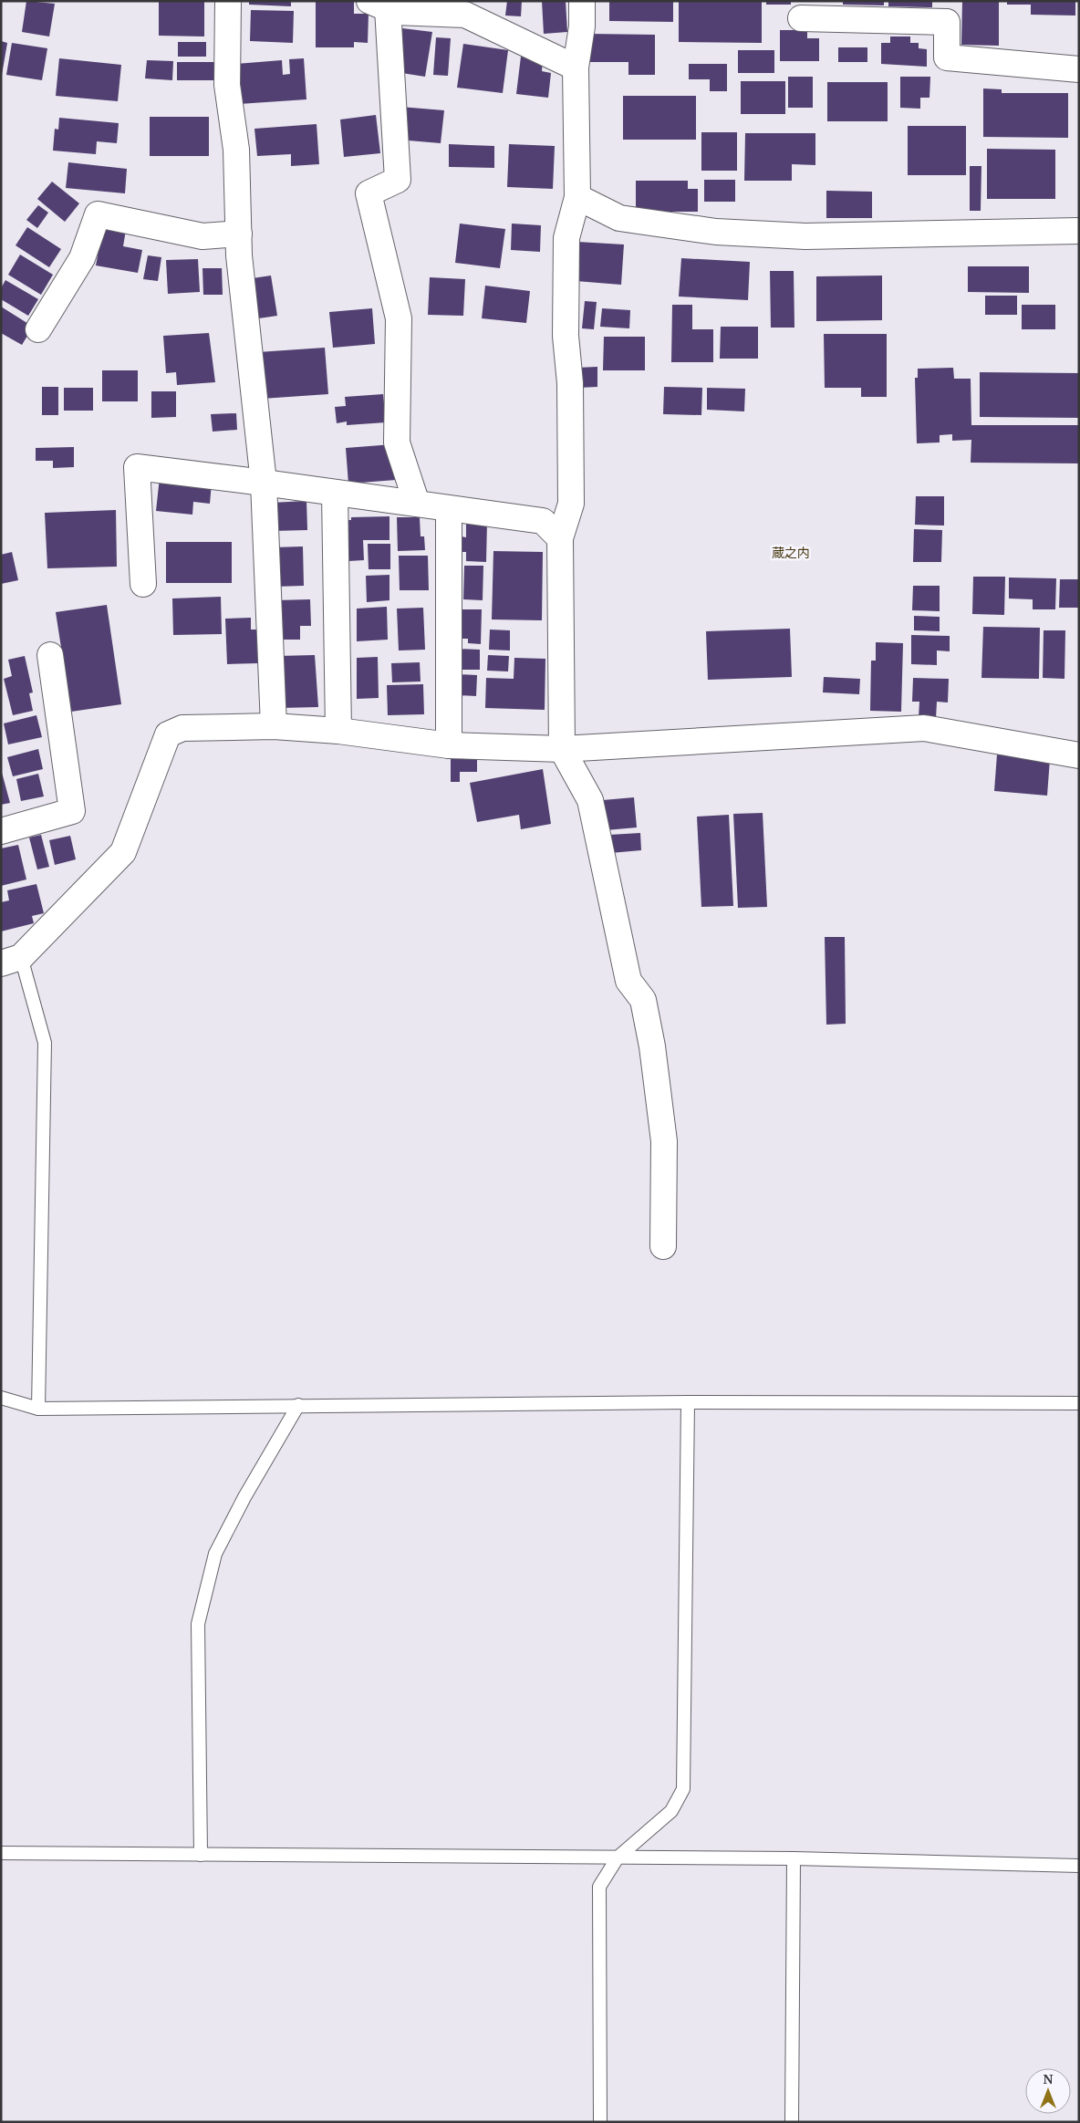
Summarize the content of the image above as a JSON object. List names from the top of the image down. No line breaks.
{"districts":["蔵之内"],"north":"top"}
